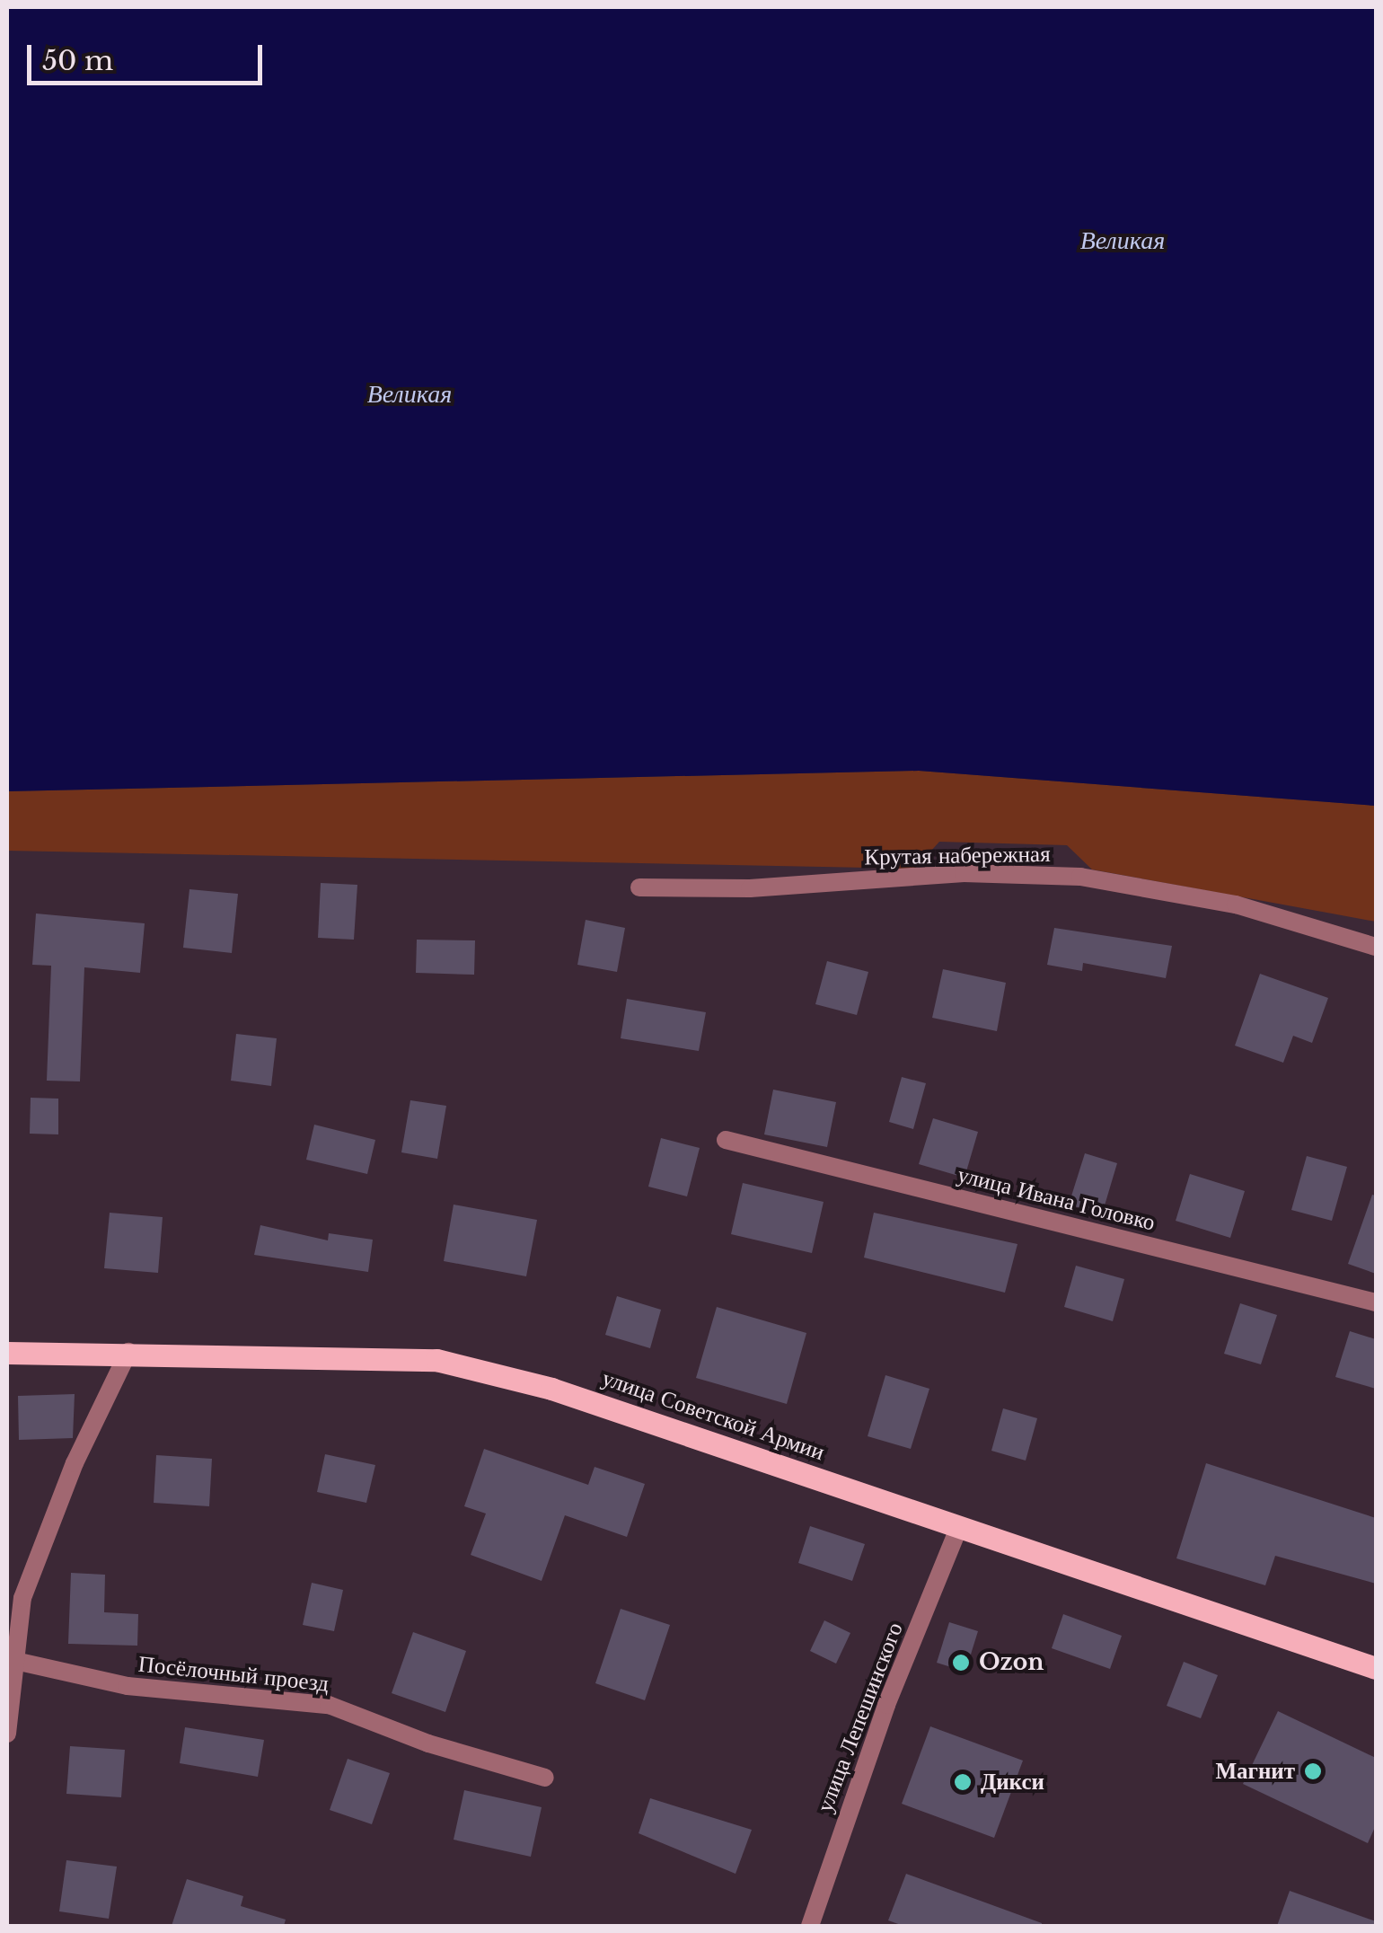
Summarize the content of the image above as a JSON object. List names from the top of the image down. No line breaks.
{"streets":{"main road":["улица Советской Армии"],"street":["Крутая набережная","улица Ивана Головко","Посёлочный проезд","улица Лепешинского"]},"crossings":[["улица Советской Армии","улица Лепешинского"]],"water":["Великая"],"places":["Ozon","Магнит","Дикси"],"scale_bar":"50 m"}
